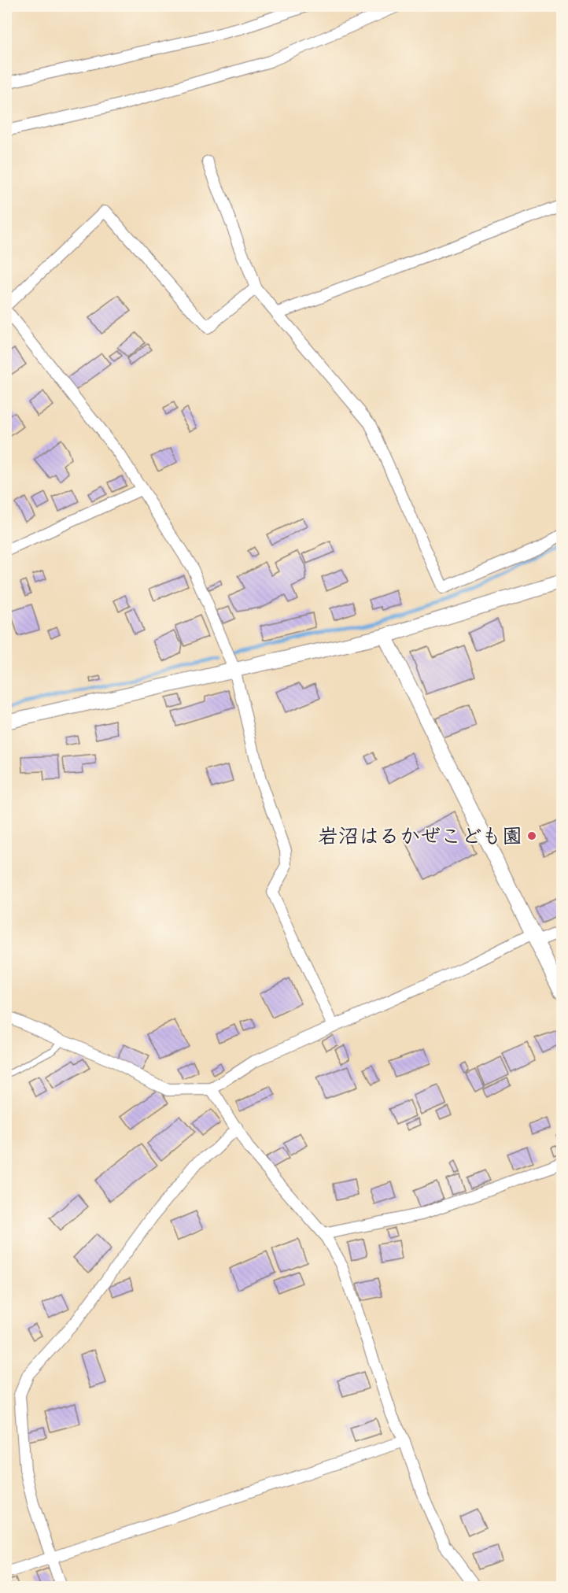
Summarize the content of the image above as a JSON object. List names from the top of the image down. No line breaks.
{"places":["岩沼はるかぜこども園"]}
